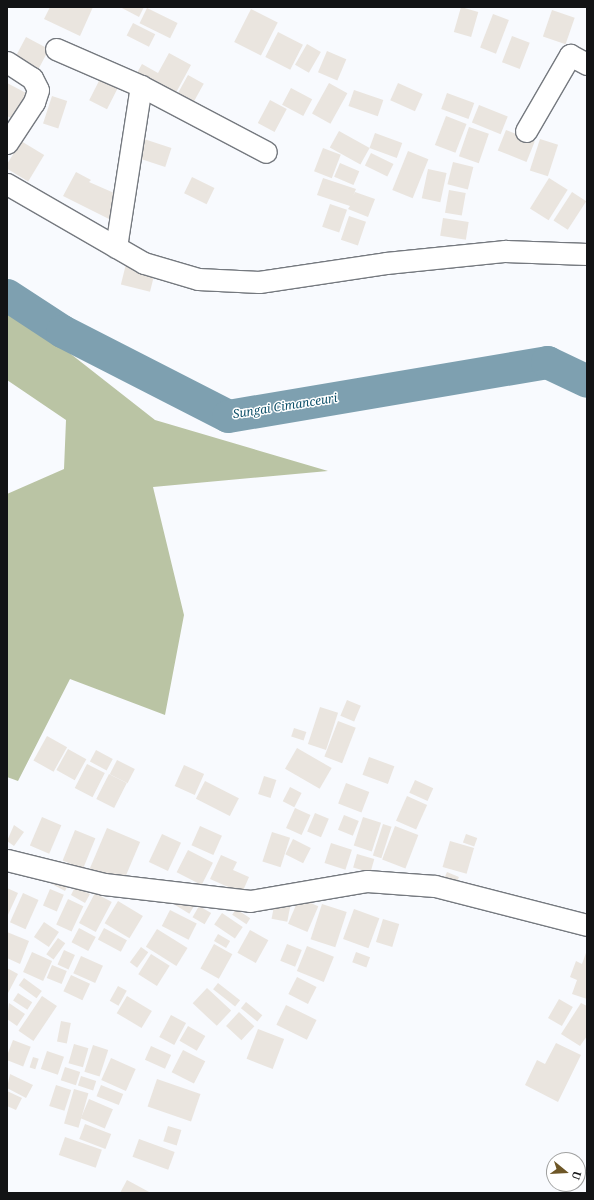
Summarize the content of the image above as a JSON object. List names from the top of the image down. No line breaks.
{"water":["Sungai Cimanceuri"],"north":"right"}
